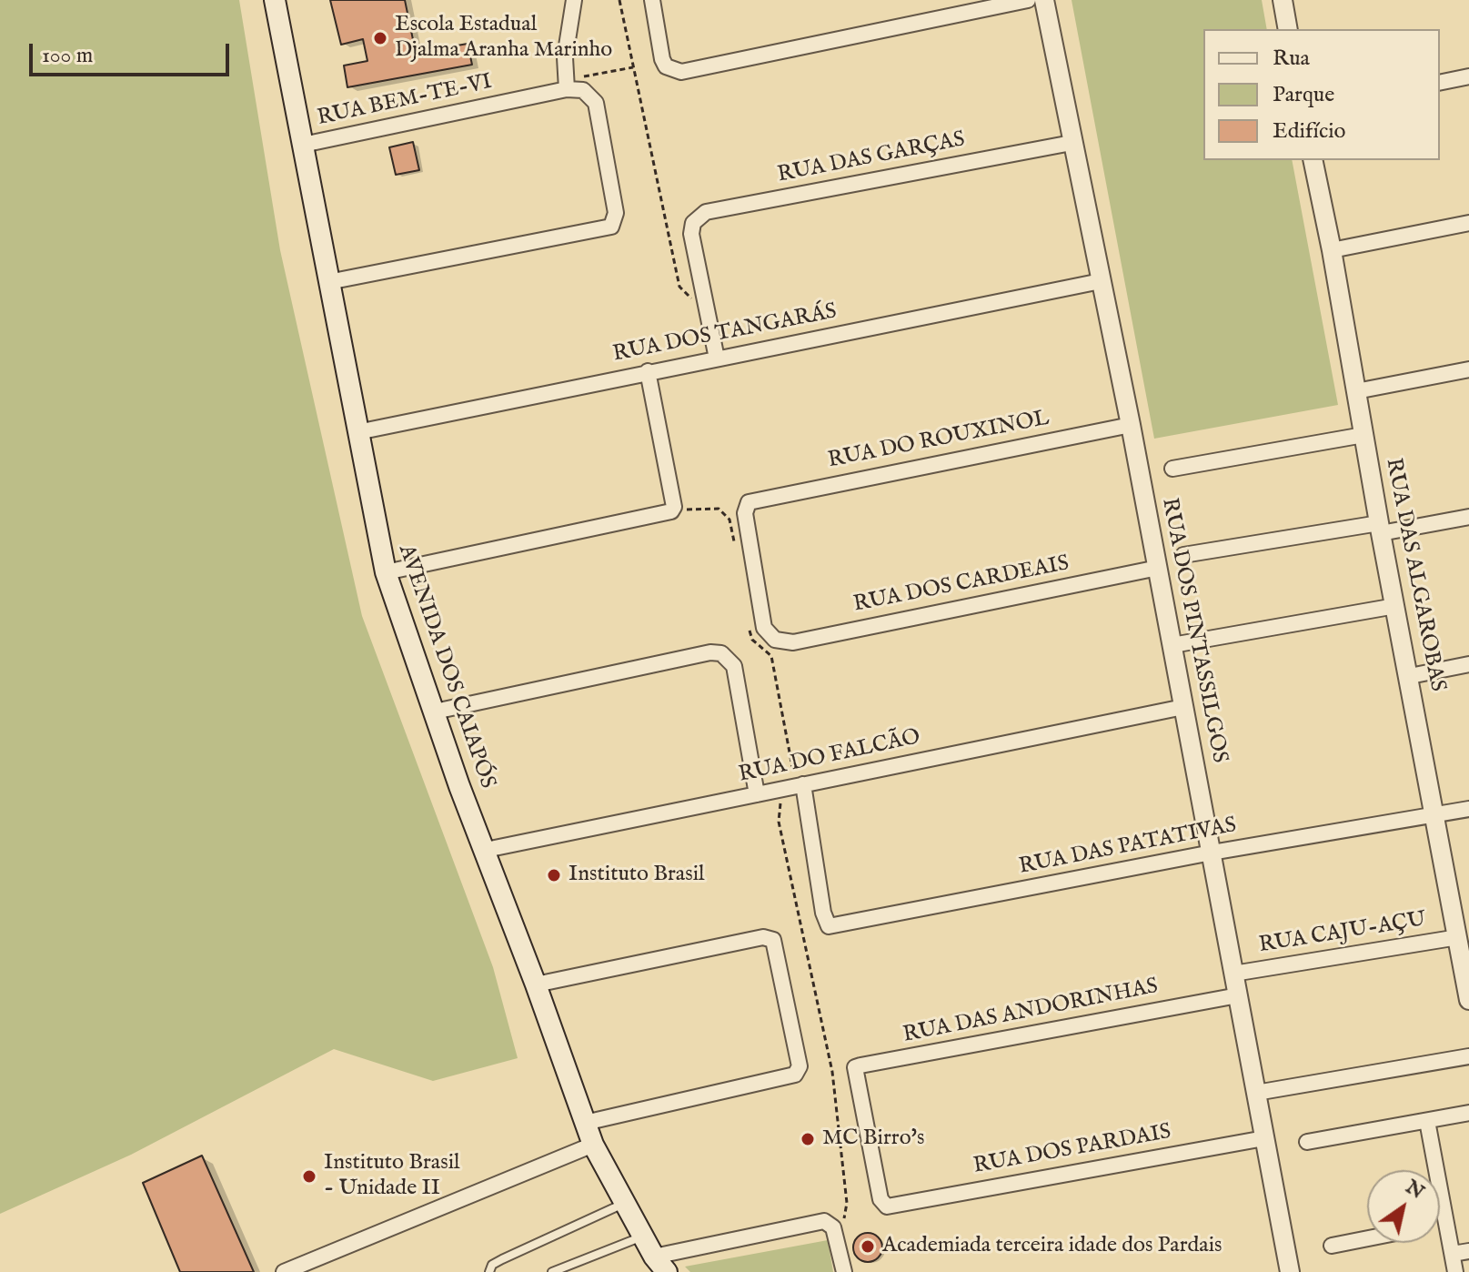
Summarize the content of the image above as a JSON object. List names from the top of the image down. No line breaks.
{"streets":{"main road":["AVENIDA DOS CAIAPÓS"],"street":["RUA BEM-TE-VI","RUA DAS GARÇAS","RUA DOS TANGARÁS","RUA DO ROUXINOL","RUA DAS ALGAROBAS","RUA DOS CARDEAIS","RUA DOS PINTASSILGOS","RUA DO FALCÃO","RUA DAS PATATIVAS","RUA CAJU-AÇU","RUA DAS ANDORINHAS","RUA DOS PARDAIS"]},"crossings":[["RUA BEM-TE-VI","AVENIDA DOS CAIAPÓS"],["RUA DAS GARÇAS","RUA DOS PINTASSILGOS"],["RUA DOS TANGARÁS","RUA DOS PINTASSILGOS"],["RUA DOS TANGARÁS","AVENIDA DOS CAIAPÓS"],["RUA DO ROUXINOL","RUA DOS CARDEAIS"],["RUA DO ROUXINOL","RUA DOS PINTASSILGOS"],["RUA DAS ALGAROBAS","RUA DAS PATATIVAS"],["RUA DAS ALGAROBAS","RUA CAJU-AÇU"],["RUA DOS CARDEAIS","RUA DOS PINTASSILGOS"],["RUA DOS PINTASSILGOS","RUA DO FALCÃO"],["RUA DOS PINTASSILGOS","RUA DAS PATATIVAS"],["RUA DOS PINTASSILGOS","RUA CAJU-AÇU"],["RUA DOS PINTASSILGOS","RUA DAS ANDORINHAS"],["RUA DOS PINTASSILGOS","RUA DOS PARDAIS"],["AVENIDA DOS CAIAPÓS","RUA DO FALCÃO"],["RUA DO FALCÃO","RUA DAS PATATIVAS"],["RUA DAS ANDORINHAS","RUA DOS PARDAIS"]],"places":["Escola Estadual Djalma Aranha Marinho","Instituto Brasil","MC Birro's","Instituto Brasil - Unidade II","Academiada terceira idade dos Pardais"],"legend":["Rua","Parque","Edifício"],"scale_bar":"100 m","north":"top right"}
